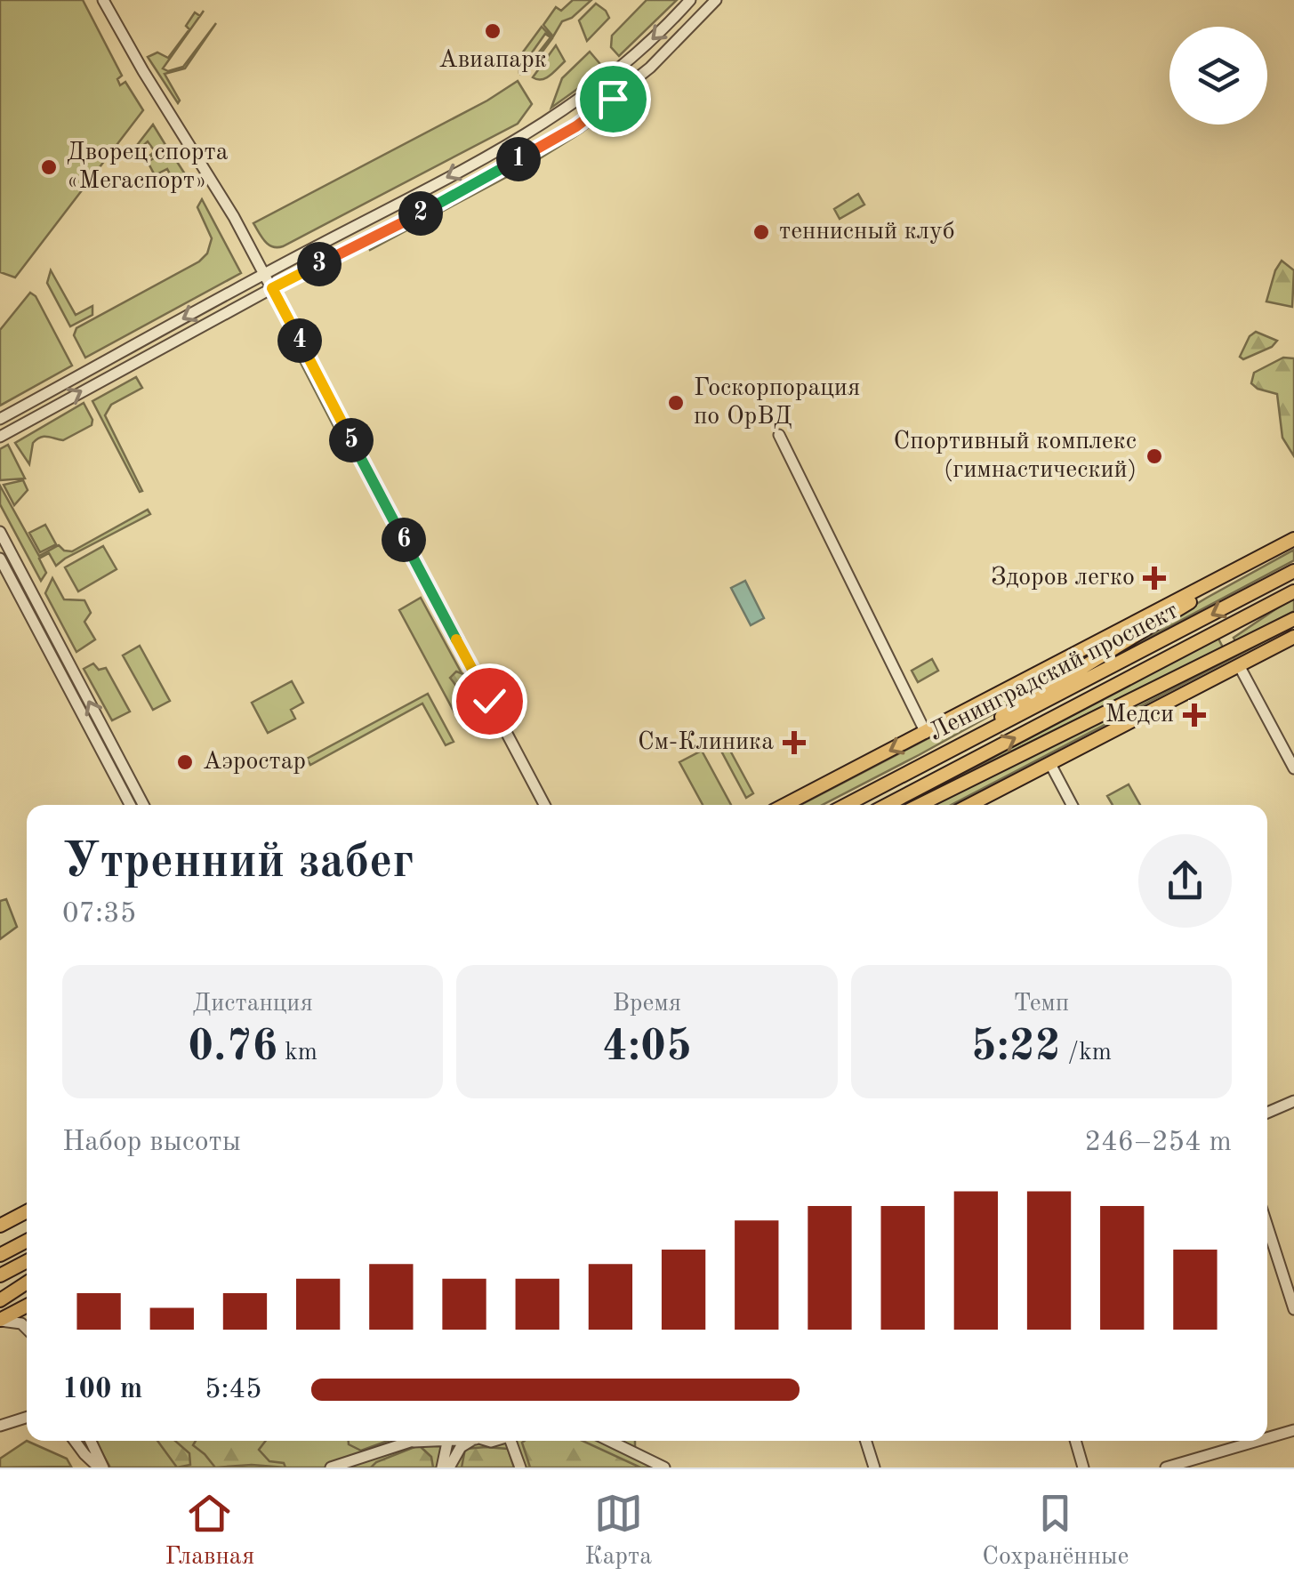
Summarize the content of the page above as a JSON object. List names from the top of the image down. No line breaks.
{"streets":{"main road":["Ленинградский проспект"]},"places":{"other":["Авиапарк","Дворец спорта «Мегаспорт»","теннисный клуб","Госкорпорация по ОрВД","Спортивный комплекс (гимнастический)","Аэростар"],"health":["Здоров легко","Медси","См-Клиника"]},"page":{"pins":["1","2","3","4","5","6"],"heading":["Утренний забег","07:35"],"stats":[["Дистанция","0.76 km"],["Время","4:05"],["Темп","5:22 /km"]],"chart":["Набор высоты","246–254 m"],"list":[{"name":"100 m","note":"5:45"}],"tabs":["Главная","Карта","Сохранённые"]}}
